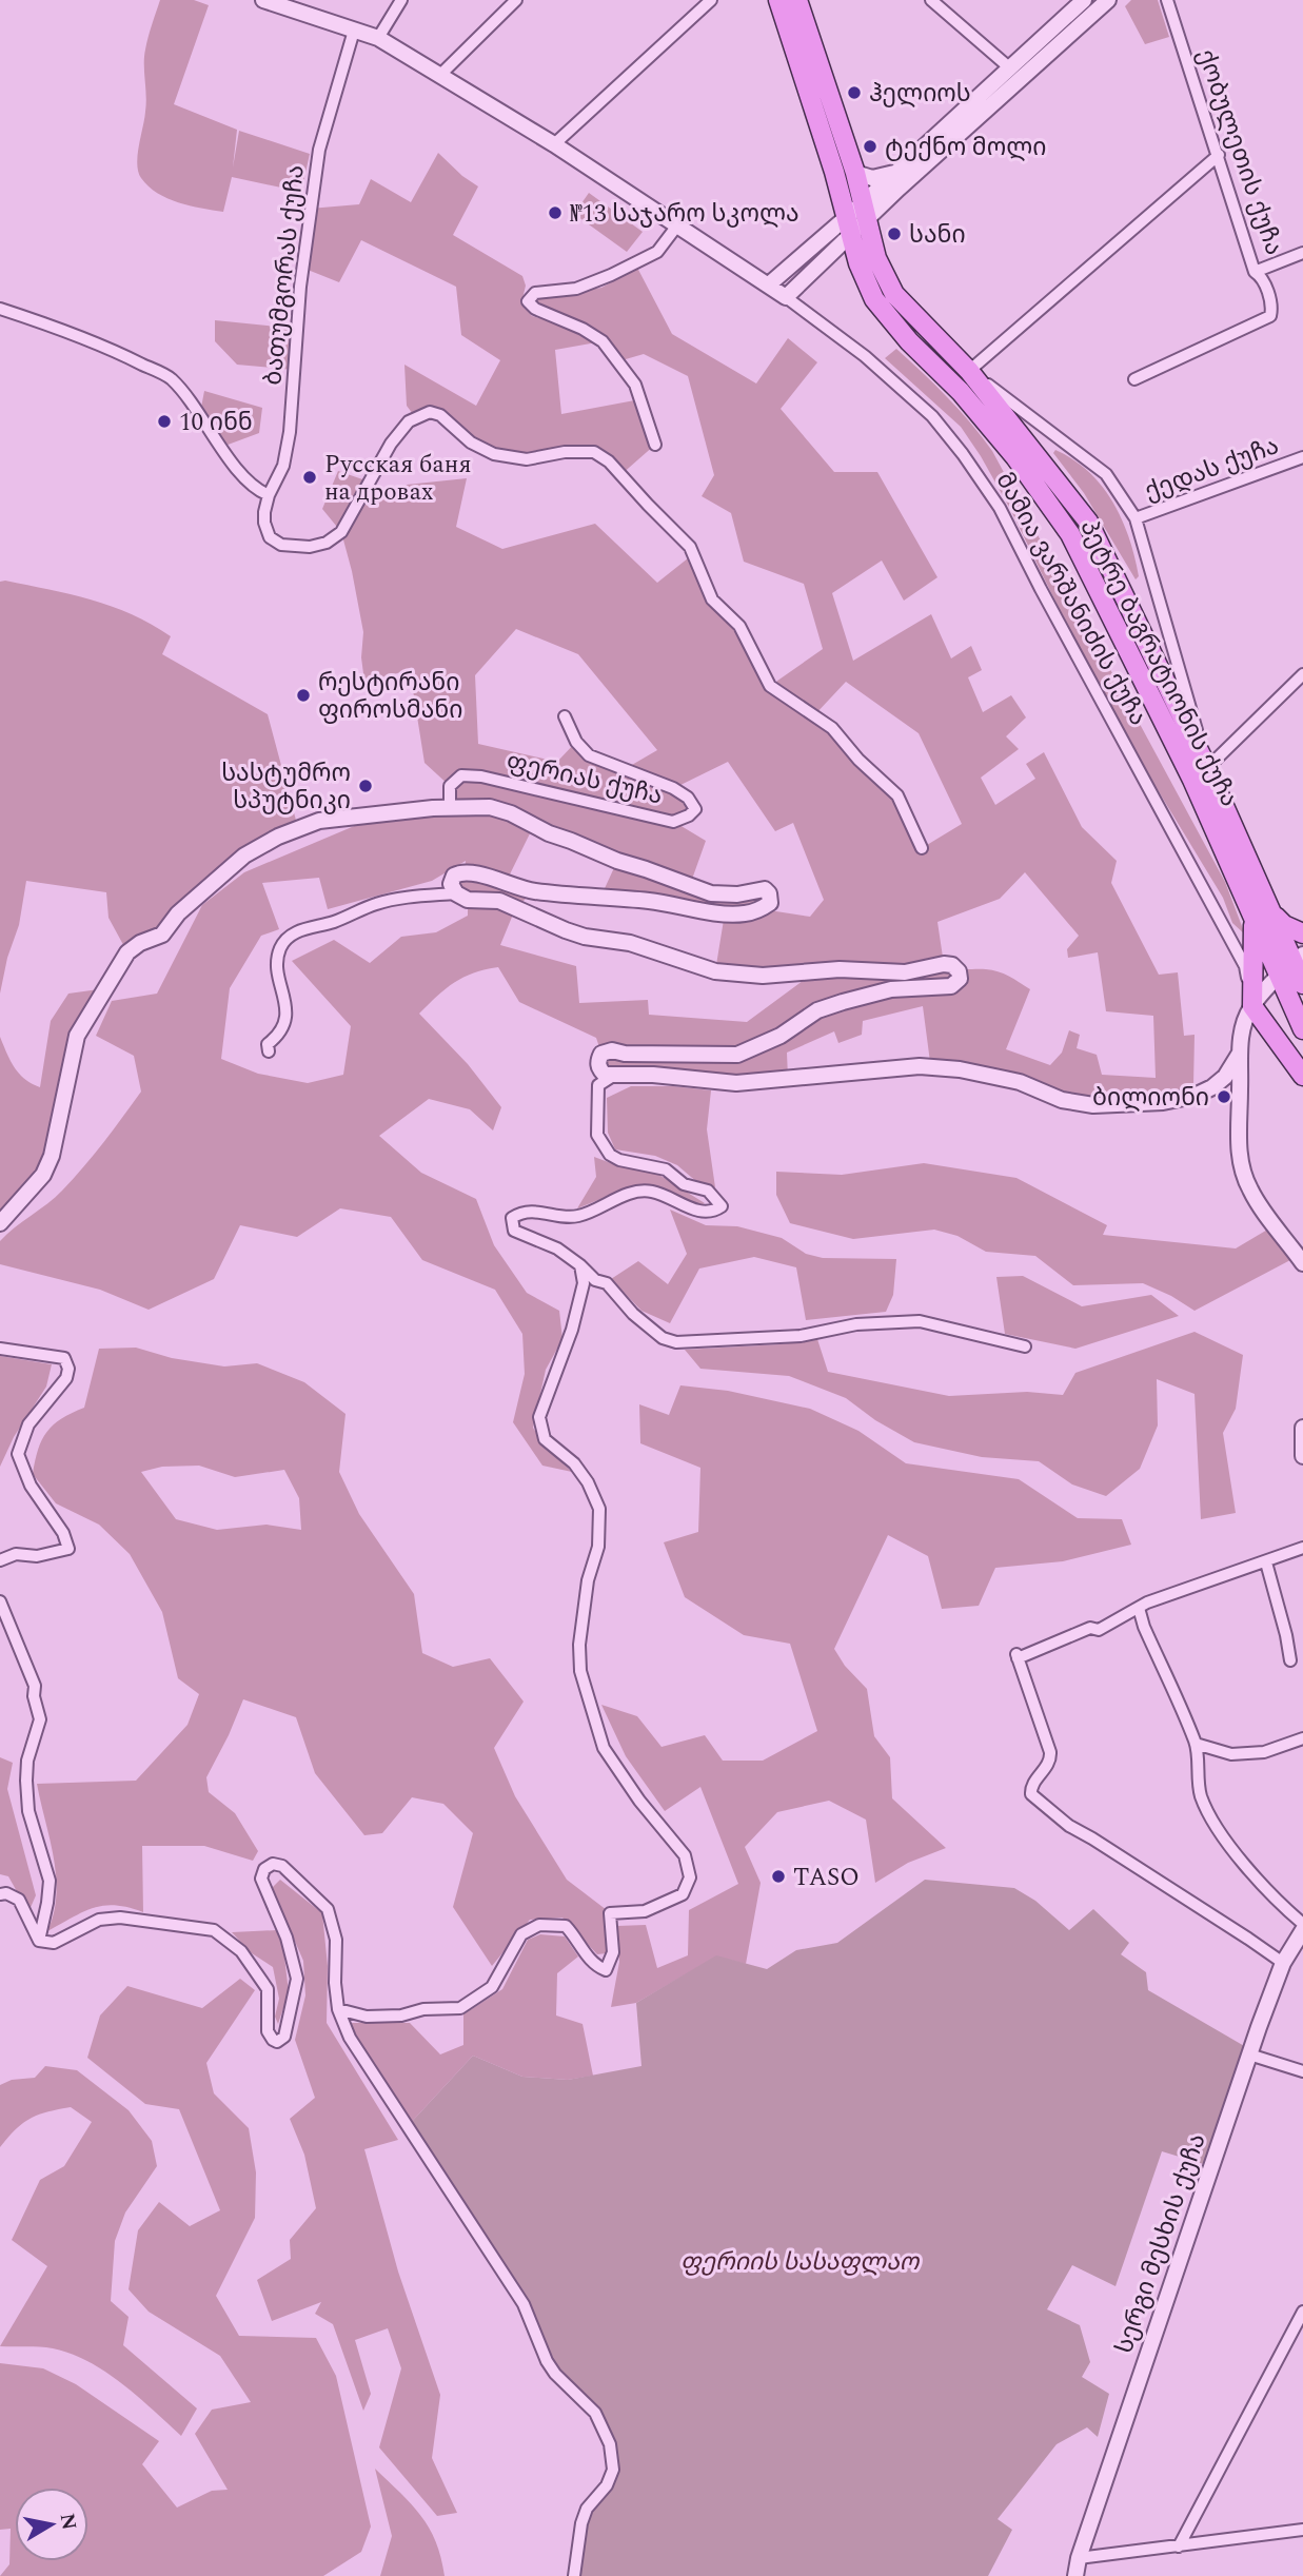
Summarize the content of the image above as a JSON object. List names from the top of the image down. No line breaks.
{"streets":{"main road":["პეტრე ბაგრატიონის ქუჩა"],"street":["ქობულეთის ქუჩა","ბათუმგორას ქუჩა","ქედას ქუჩა","მამია ვარშანიძის ქუჩა","ფერიას ქუჩა","სერგი მესხის ქუჩა"]},"crossings":[["ბათუმგორას ქუჩა","მამია ვარშანიძის ქუჩა"],["ქედას ქუჩა","პეტრე ბაგრატიონის ქუჩა"]],"parks":["ფერიის სასაფლაო"],"places":["ჰელიოს","ტექნო მოლი","№13 საჯარო სკოლა","სანი","10 ინნ","Русская баня на дровах","რესტირანი ფიროსმანი","სასტუმრო სპუტნიკი","ბილიონი","TASO"],"north":"right"}
